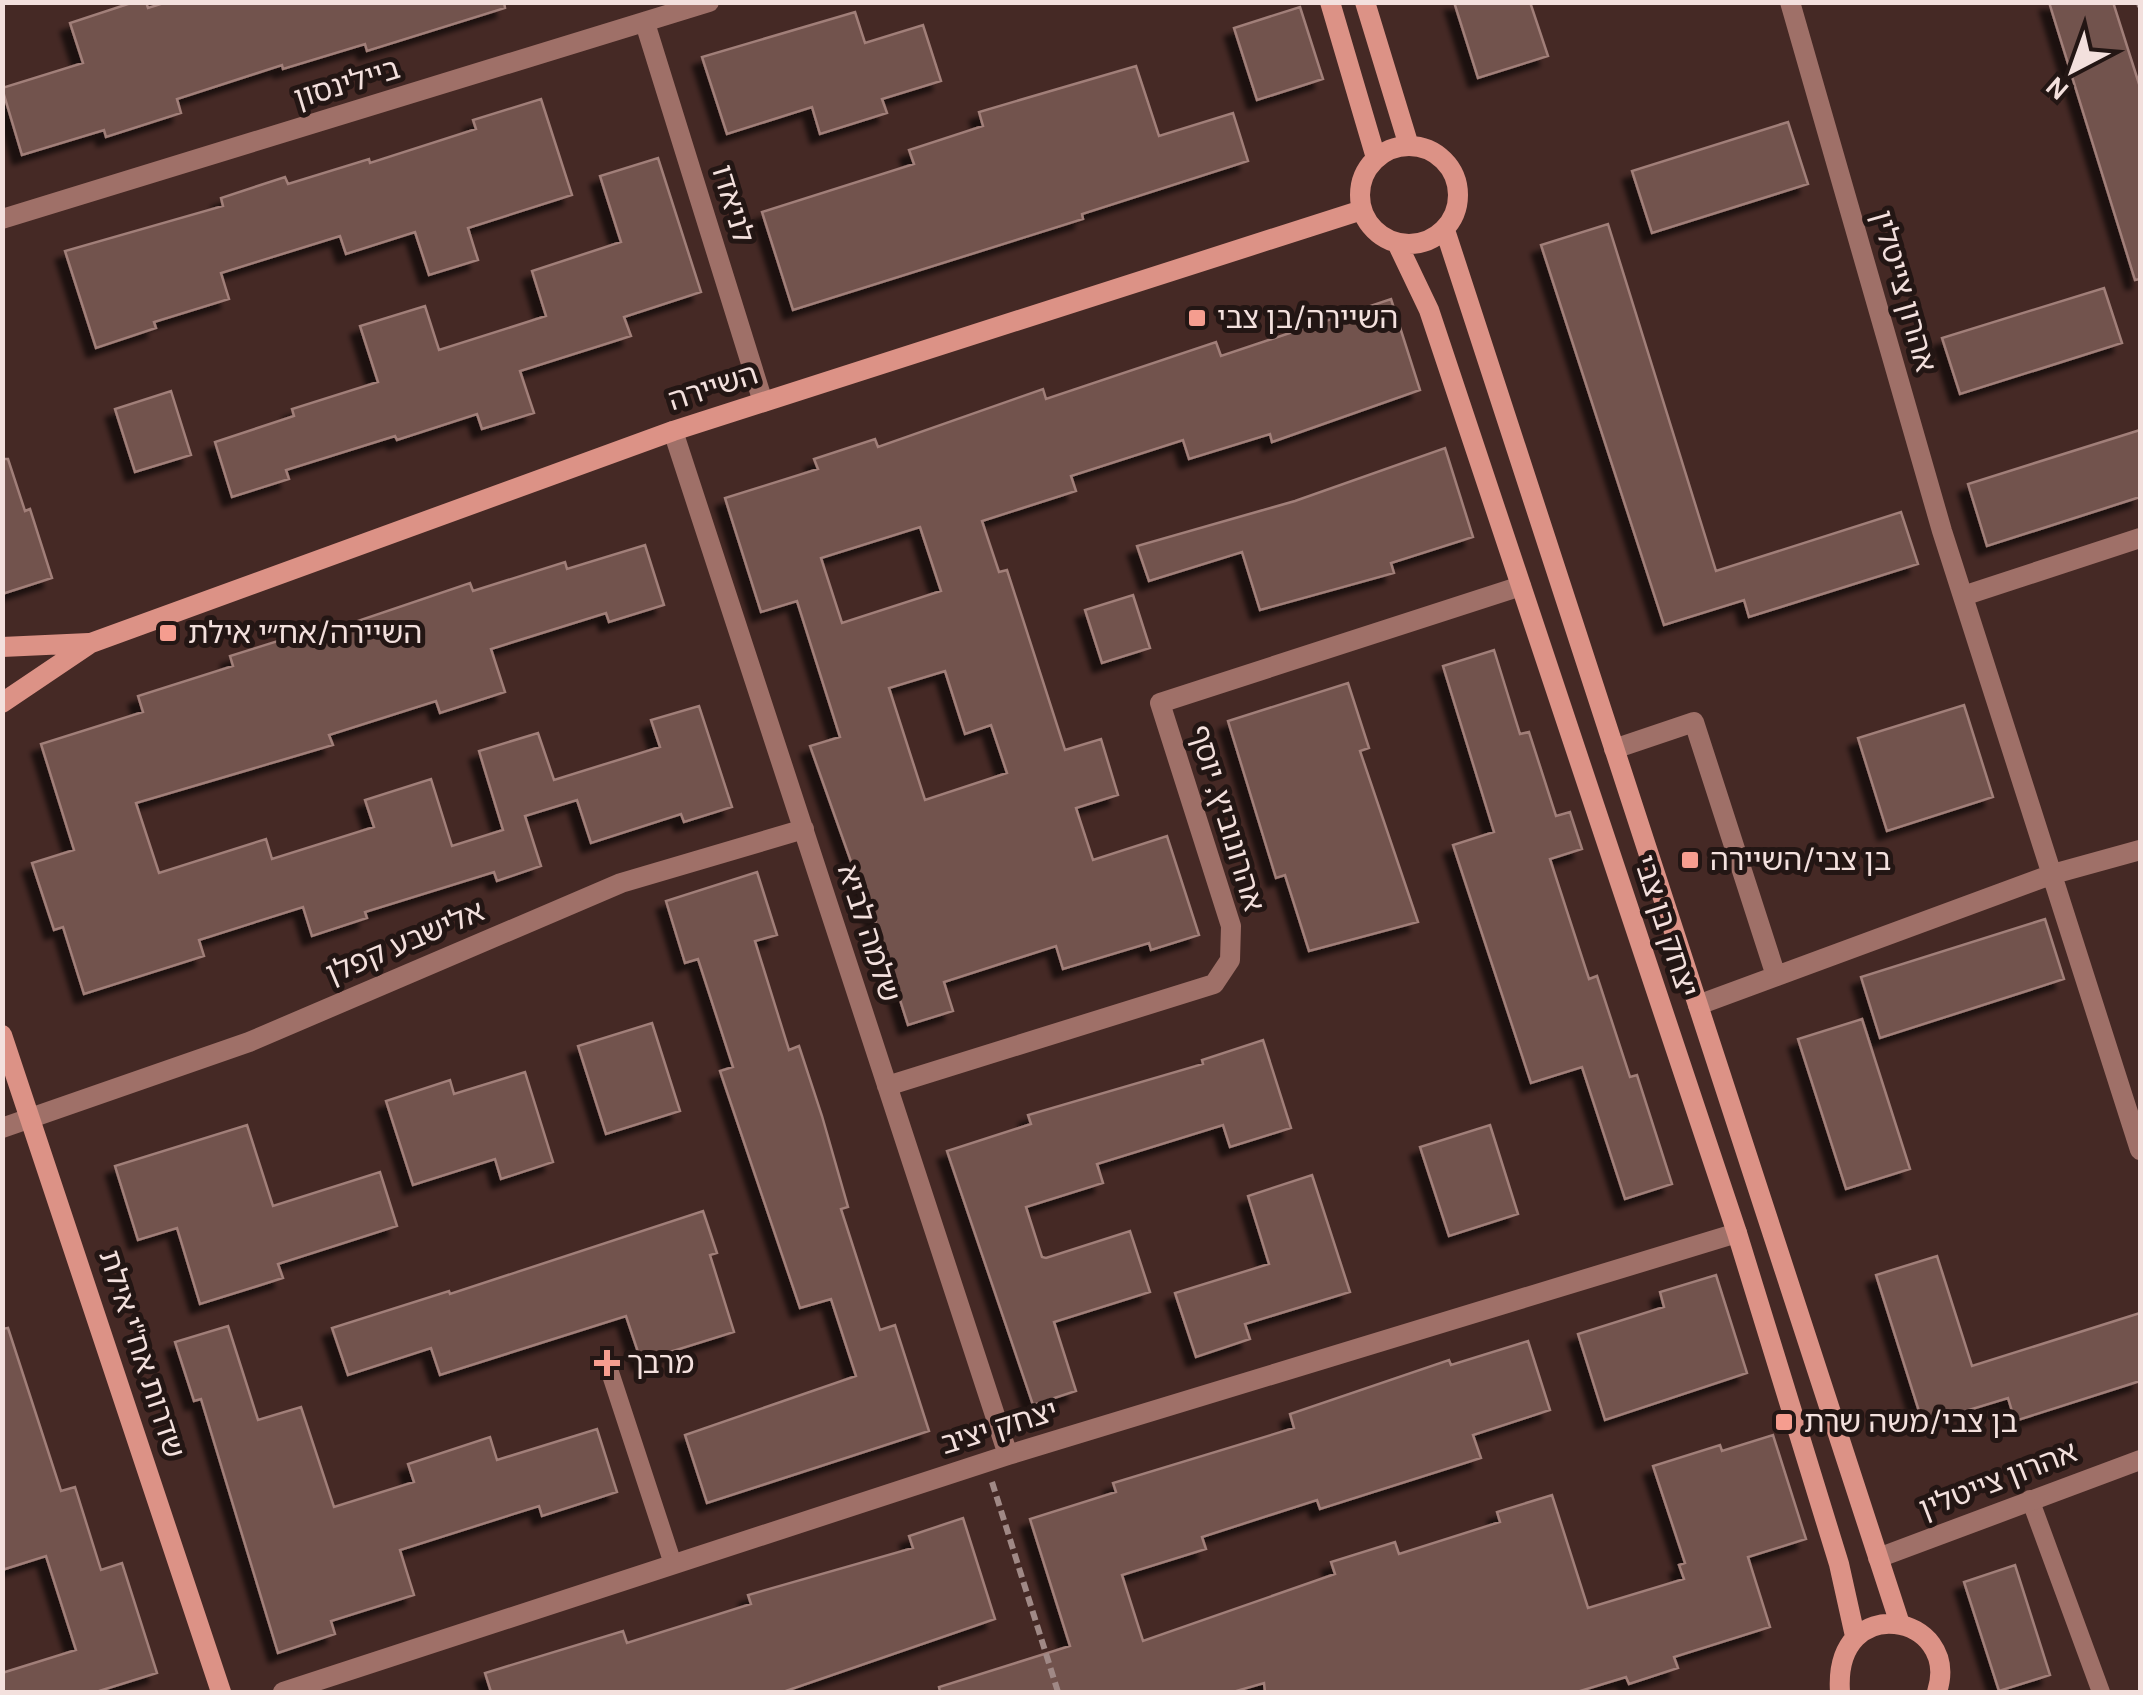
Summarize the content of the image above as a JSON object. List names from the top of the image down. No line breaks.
{"streets":{"street":["ביילינסון","לניאדו","אהרון צייטלין","השיירה","אהרונוביץ, יוסף","יצחק בן צבי","שלמה לביא","אלישבע קפלן","שדרות אח\"י אילת","יצחק יציב"]},"crossings":[["ביילינסון","לניאדו"],["לניאדו","השיירה"],["אהרון צייטלין","יצחק בן צבי"],["השיירה","יצחק בן צבי"],["השיירה","שלמה לביא"],["אהרונוביץ, יוסף","יצחק בן צבי"],["אהרונוביץ, יוסף","שלמה לביא"],["יצחק בן צבי","יצחק יציב"],["שלמה לביא","אלישבע קפלן"],["שלמה לביא","יצחק יציב"],["אלישבע קפלן","שדרות אח\"י אילת"]],"places":{"transit":["השיירה/בן צבי","השיירה/אח״י אילת","בן צבי/השיירה","בן צבי/משה שרת"],"health":["מרבך"]},"north":"bottom left"}
